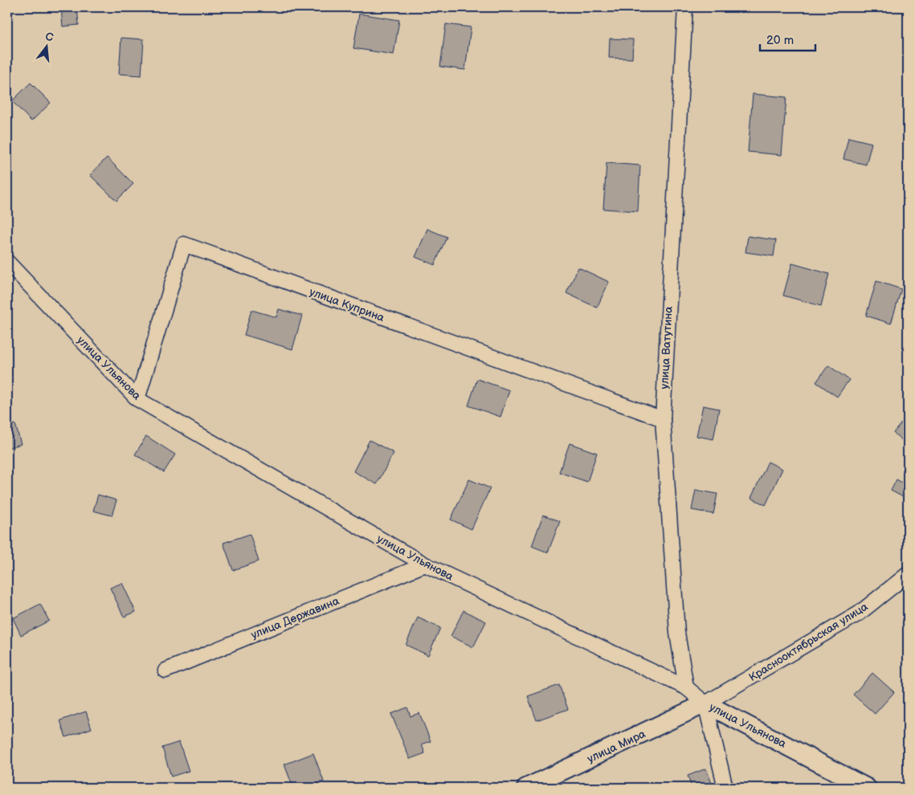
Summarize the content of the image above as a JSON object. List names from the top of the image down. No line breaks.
{"streets":{"street":["улица Куприна","улица Ватутина","улица Ульянова","улица Державина","Краснооктябрьская улица","улица Мира"]},"crossings":[["улица Куприна","улица Ватутина"],["улица Куприна","улица Ульянова"],["улица Ватутина","улица Ульянова"],["улица Ульянова","улица Державина"],["улица Ульянова","Краснооктябрьская улица"],["улица Ульянова","улица Мира"],["Краснооктябрьская улица","улица Мира"]],"scale_bar":"20 m","north":"top"}
